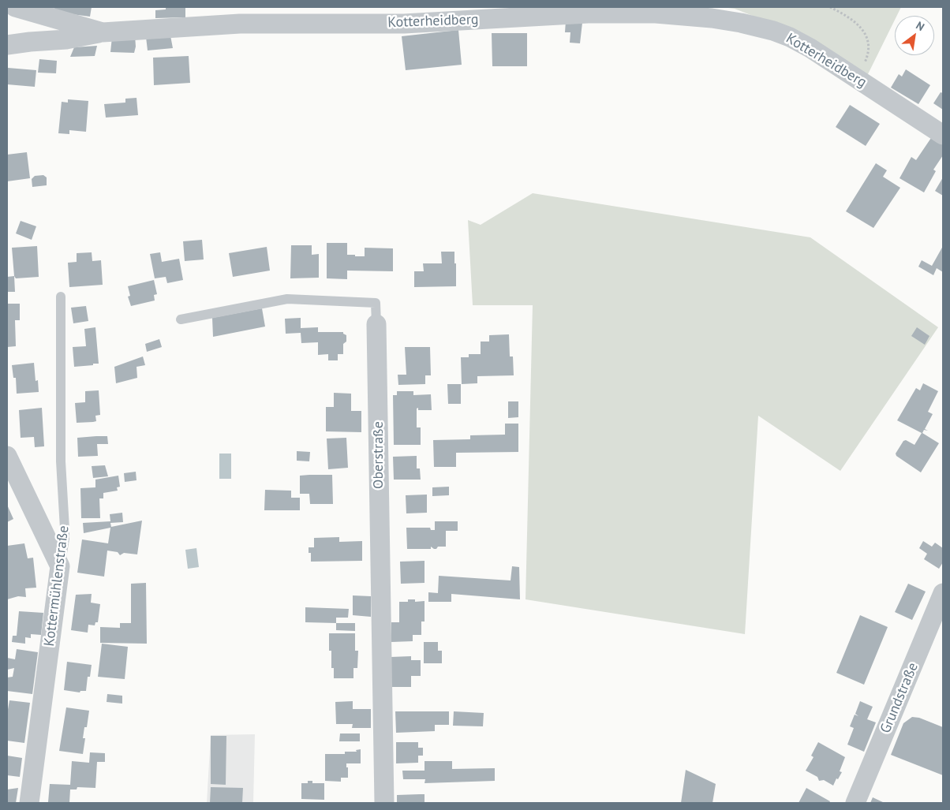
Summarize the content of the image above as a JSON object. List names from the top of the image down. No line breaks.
{"streets":{"street":["Kotterheidberg","Oberstraße","Kottermühlenstraße","Grundstraße"]},"north":"top right"}
